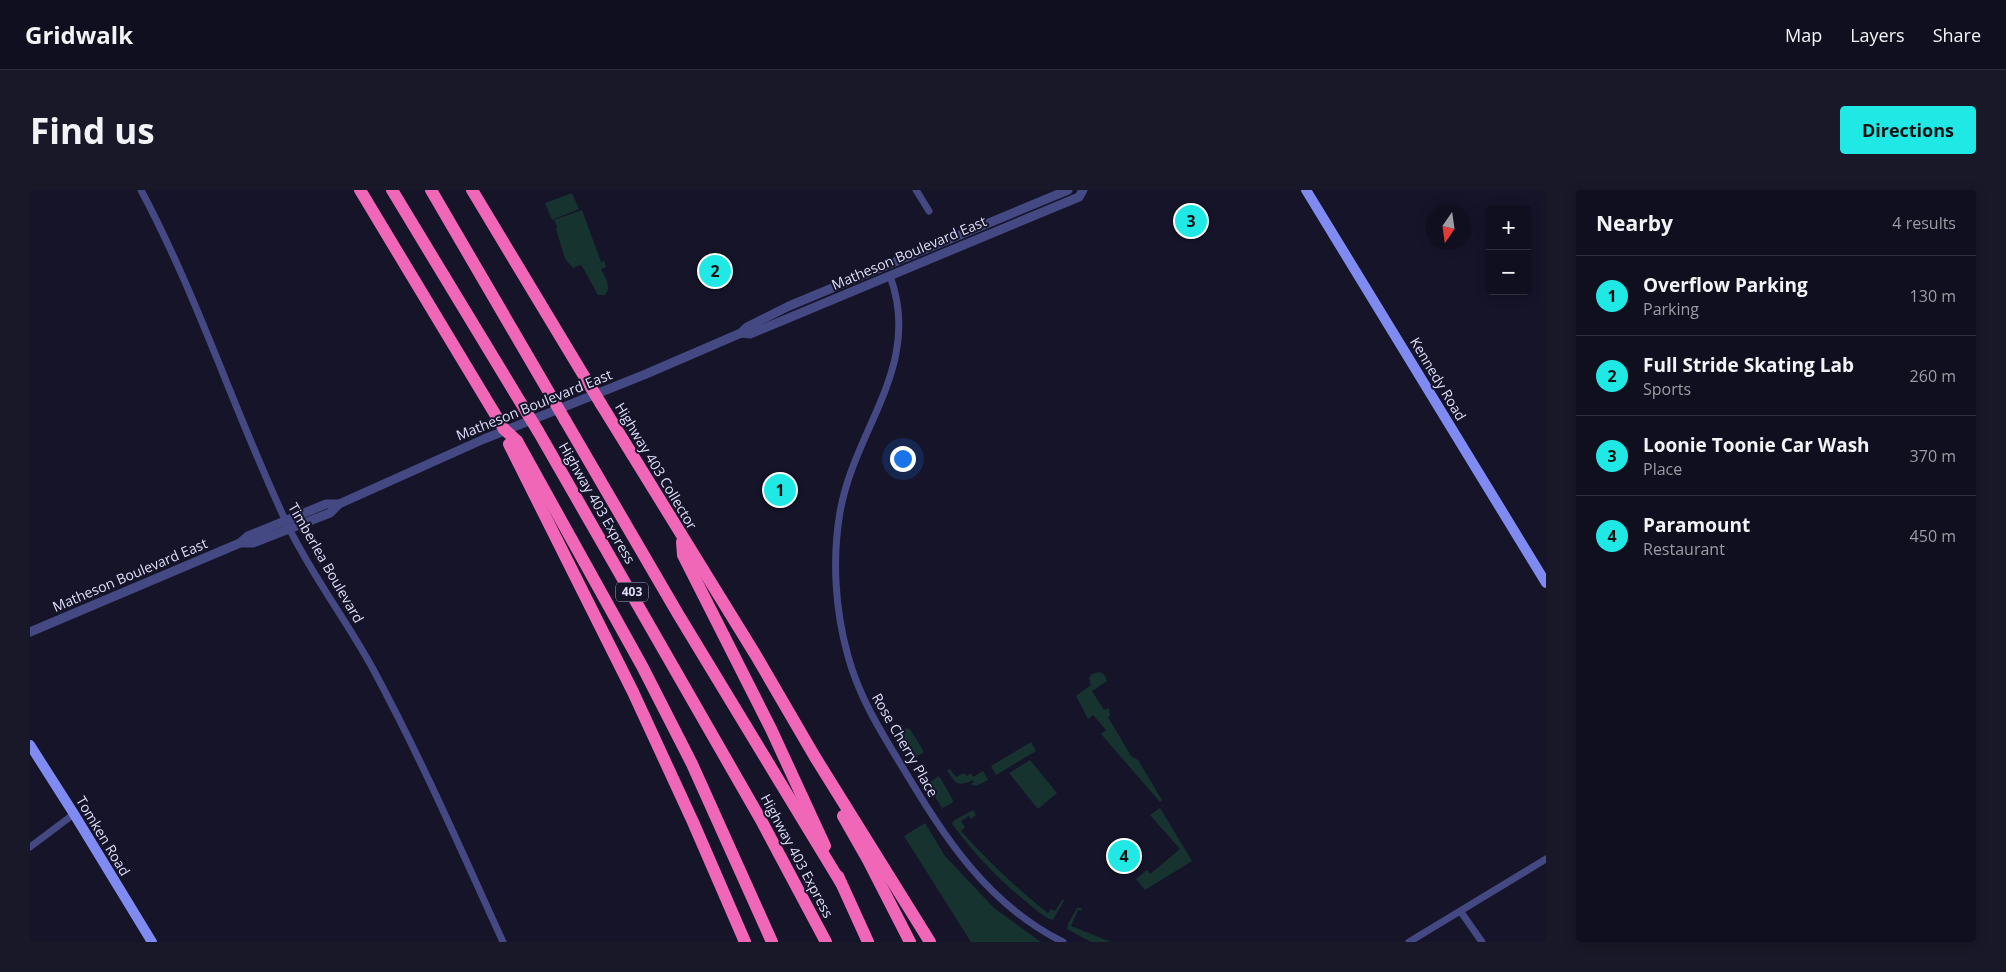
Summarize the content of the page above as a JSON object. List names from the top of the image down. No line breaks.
{"streets":{"highway":["Highway 403 Collector","Highway 403 Express","403"],"main road":["Kennedy Road","Tomken Road"],"street":["Matheson Boulevard East","Timberlea Boulevard","Rose Cherry Place"]},"crossings":[["Matheson Boulevard East","Timberlea Boulevard"],["Matheson Boulevard East","Rose Cherry Place"],["Highway 403 Express","403"]],"north":"bottom","page":{"header":"Gridwalk","nav":["Map","Layers","Share"],"buttons":"Directions","title":"Find us","heading":["Nearby","4 results"],"pins":["3","2","1","4"],"map_buttons":["+","−"],"list":[{"mark":"1","name":"Overflow Parking","note":"Parking","value":"130 m"},{"mark":"2","name":"Full Stride Skating Lab","note":"Sports","value":"260 m"},{"mark":"3","name":"Loonie Toonie Car Wash","note":"Place","value":"370 m"},{"mark":"4","name":"Paramount","note":"Restaurant","value":"450 m"}]}}
